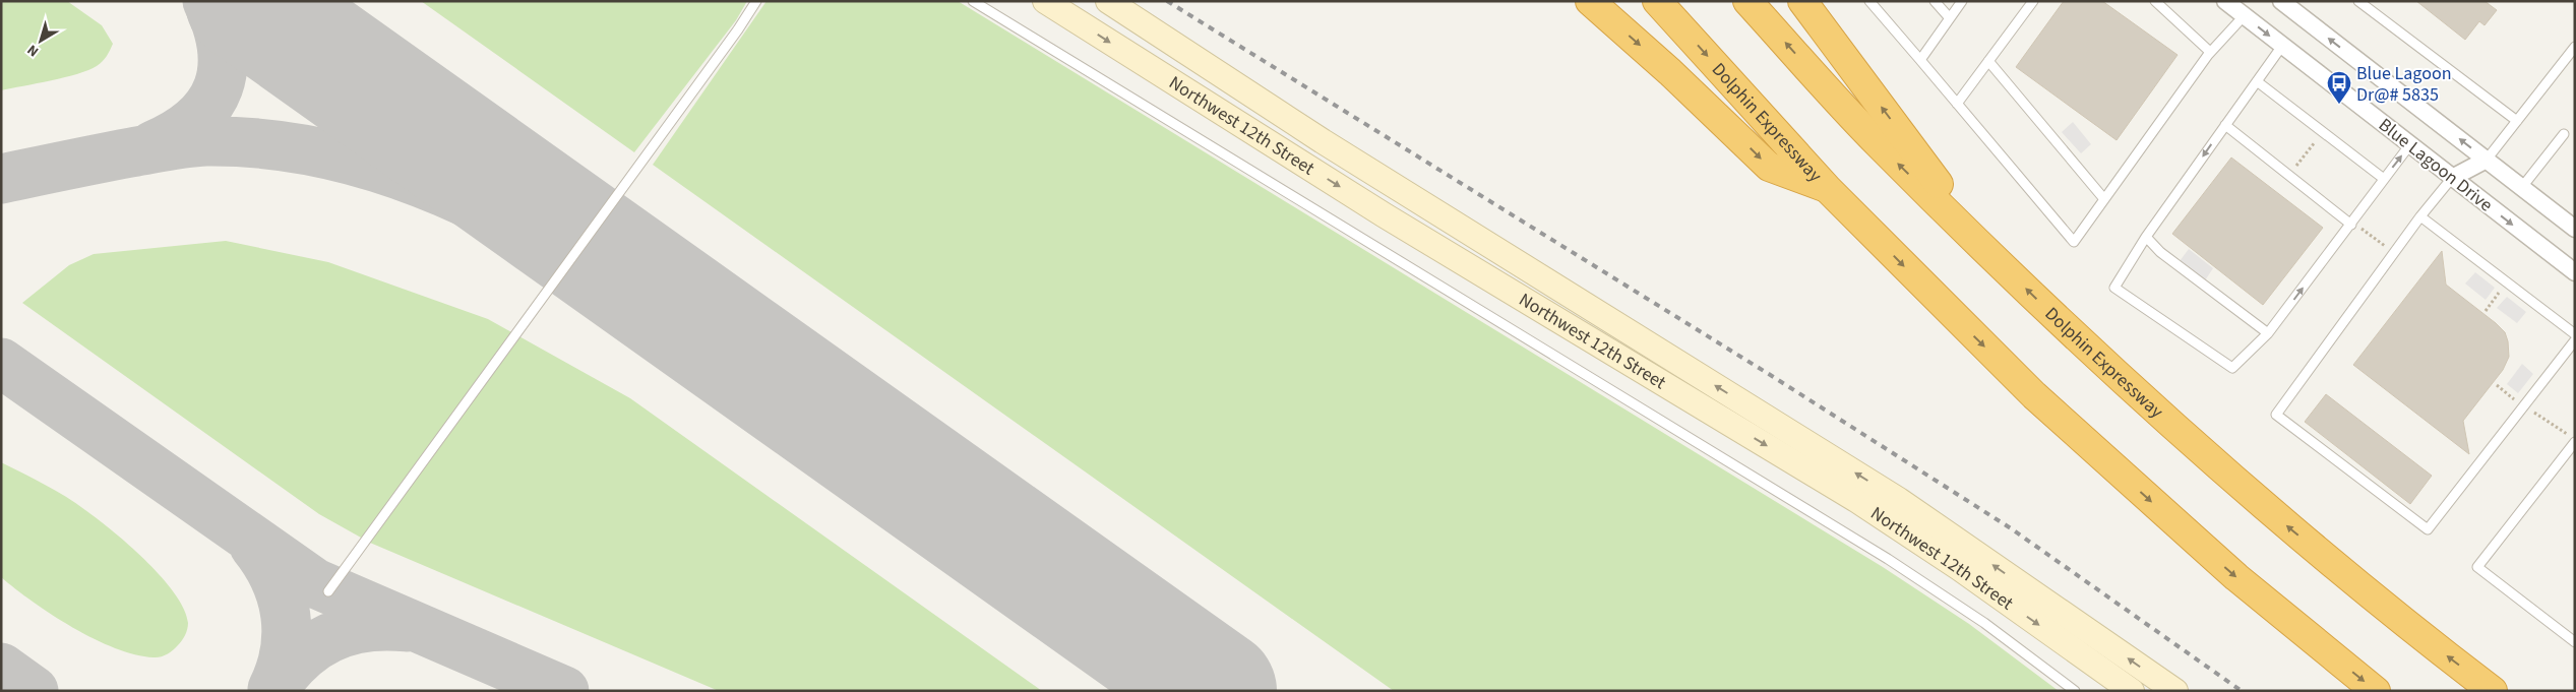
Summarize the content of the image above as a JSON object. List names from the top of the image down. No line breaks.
{"streets":{"highway":["Dolphin Expressway"],"main road":["Northwest 12th Street"],"street":["Blue Lagoon Drive"]},"places":{"bus stop":["Blue Lagoon Dr@# 5835"]},"north":"bottom left"}
